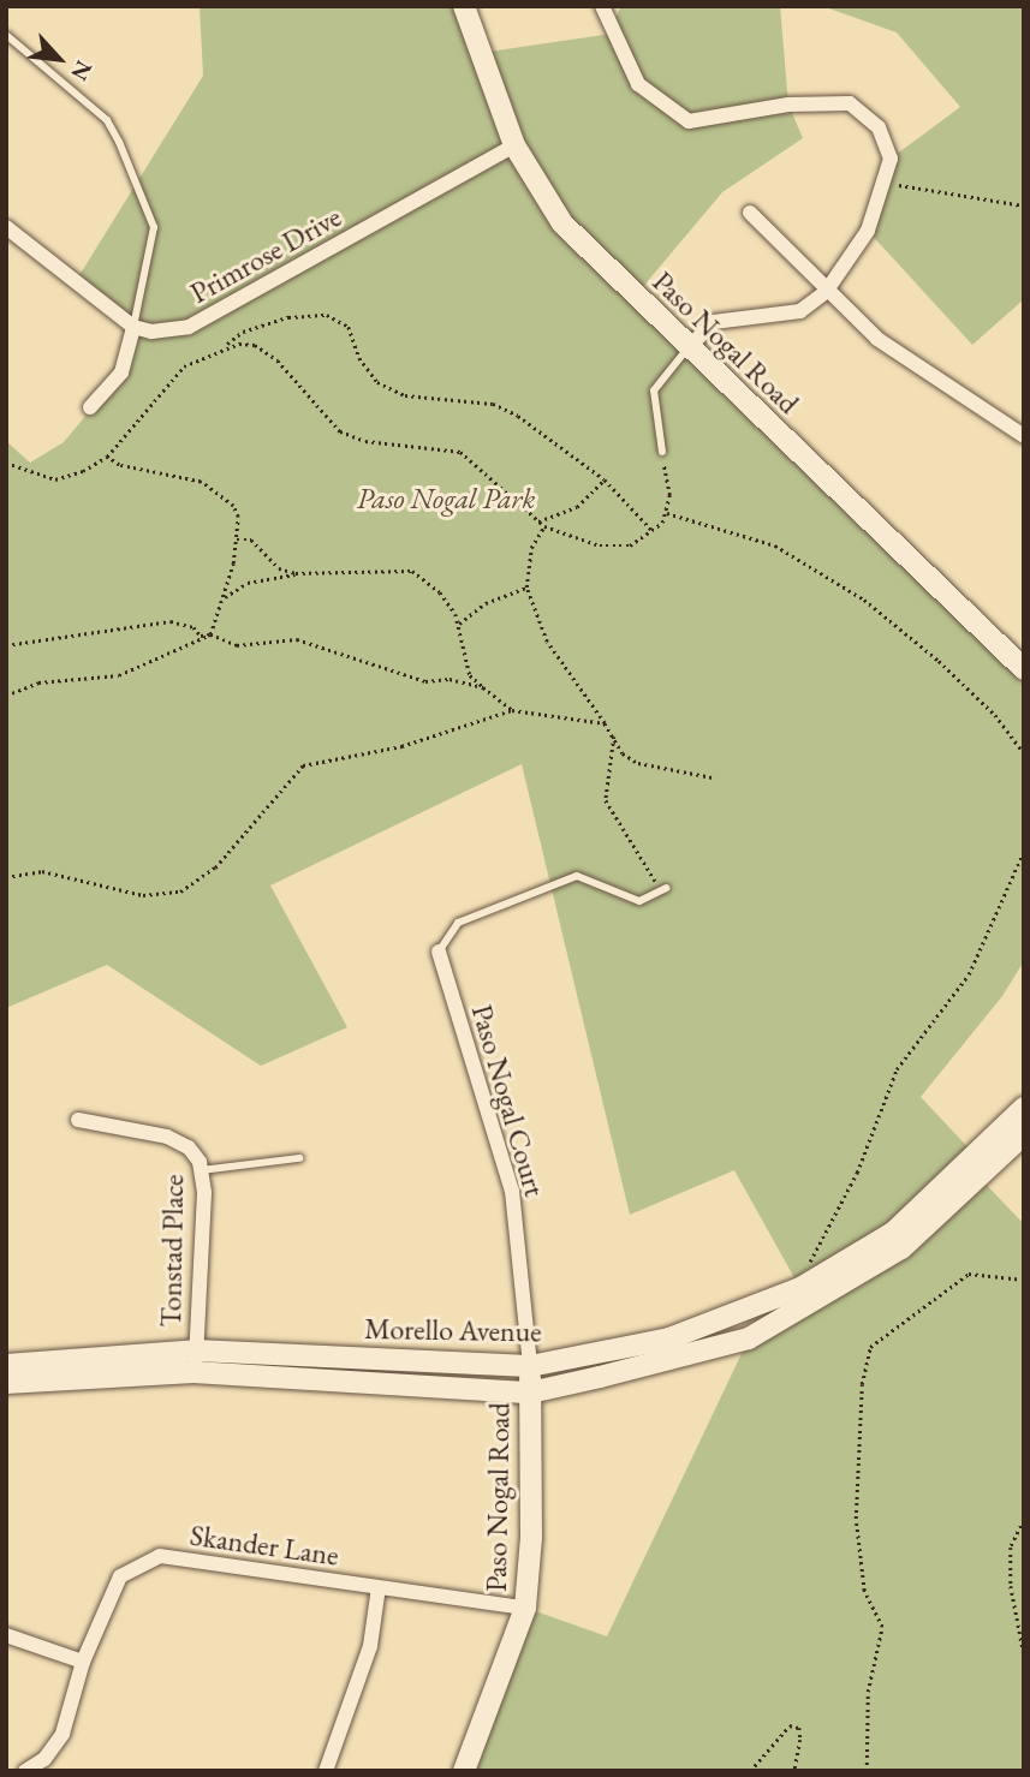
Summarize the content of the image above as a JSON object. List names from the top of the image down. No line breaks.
{"streets":{"street":["Primrose Drive","Paso Nogal Road","Paso Nogal Court","Tonstad Place","Morello Avenue","Skander Lane"]},"crossings":[["Primrose Drive","Paso Nogal Road"],["Paso Nogal Road","Paso Nogal Court"],["Paso Nogal Road","Morello Avenue"],["Paso Nogal Road","Skander Lane"],["Paso Nogal Court","Morello Avenue"],["Tonstad Place","Morello Avenue"]],"parks":["Paso Nogal Park"],"north":"bottom right"}
